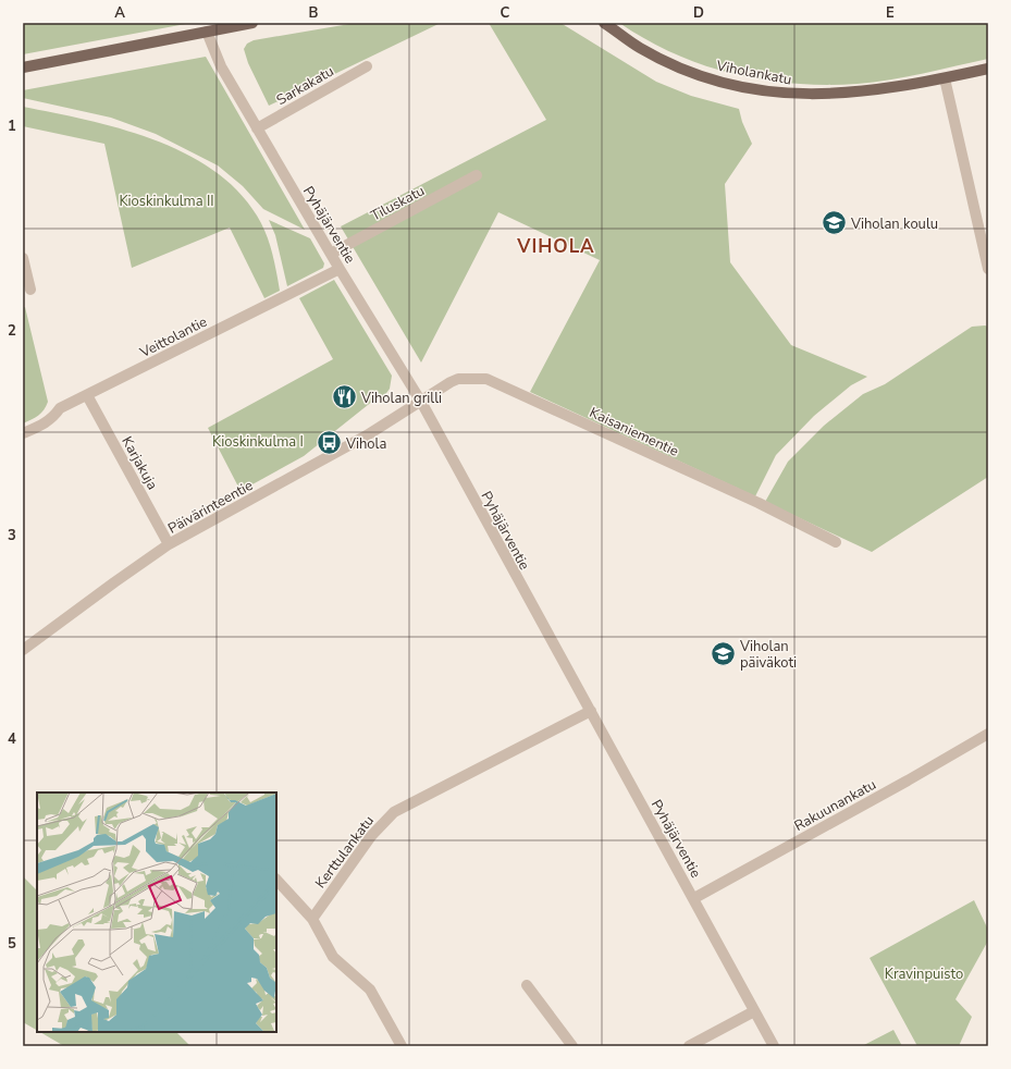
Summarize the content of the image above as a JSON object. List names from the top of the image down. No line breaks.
{"streets":{"main road":["Viholankatu"],"street":["Sarkakatu","Tiluskatu","Pyhäjärventie","Veittolantie","Kaisaniementie","Karjakuja","Päivärinteentie","Rakuunankatu","Kerttulankatu"]},"crossings":[["Sarkakatu","Pyhäjärventie"],["Tiluskatu","Pyhäjärventie"],["Pyhäjärventie","Veittolantie"],["Pyhäjärventie","Kaisaniementie"],["Pyhäjärventie","Päivärinteentie"],["Pyhäjärventie","Rakuunankatu"],["Pyhäjärventie","Kerttulankatu"],["Veittolantie","Karjakuja"],["Kaisaniementie","Päivärinteentie"],["Karjakuja","Päivärinteentie"]],"districts":["VIHOLA"],"parks":["Kioskinkulma II","Kioskinkulma I","Kravinpuisto"],"places":{"school or university":["Viholan koulu","Viholan päiväkoti"],"restaurant":["Viholan grilli"],"bus stop":["Vihola"]},"grid":{"columns":["A","B","C","D","E"],"rows":["1","2","3","4","5"]}}
